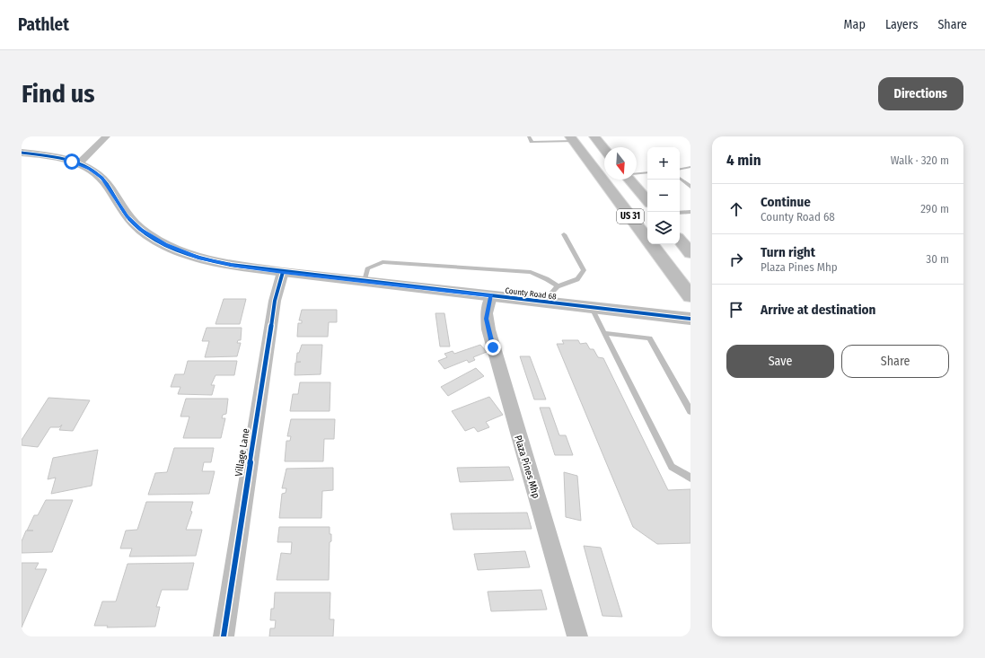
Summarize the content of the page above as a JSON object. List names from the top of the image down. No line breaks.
{"streets":{"main road":["US 31"],"street":["County Road 68","Village Lane","Plaza Pines Mhp"]},"crossings":[["County Road 68","Village Lane"],["County Road 68","Plaza Pines Mhp"]],"north":"bottom","page":{"header":"Pathlet","nav":["Map","Layers","Share"],"buttons":["Directions",["Save","Share"]],"title":"Find us","heading":["4 min","Walk · 320 m"],"map_buttons":["+","−"],"list":[["Continue","County Road 68","290 m"],["Turn right","Plaza Pines Mhp","30 m"],"Arrive at destination"]}}
